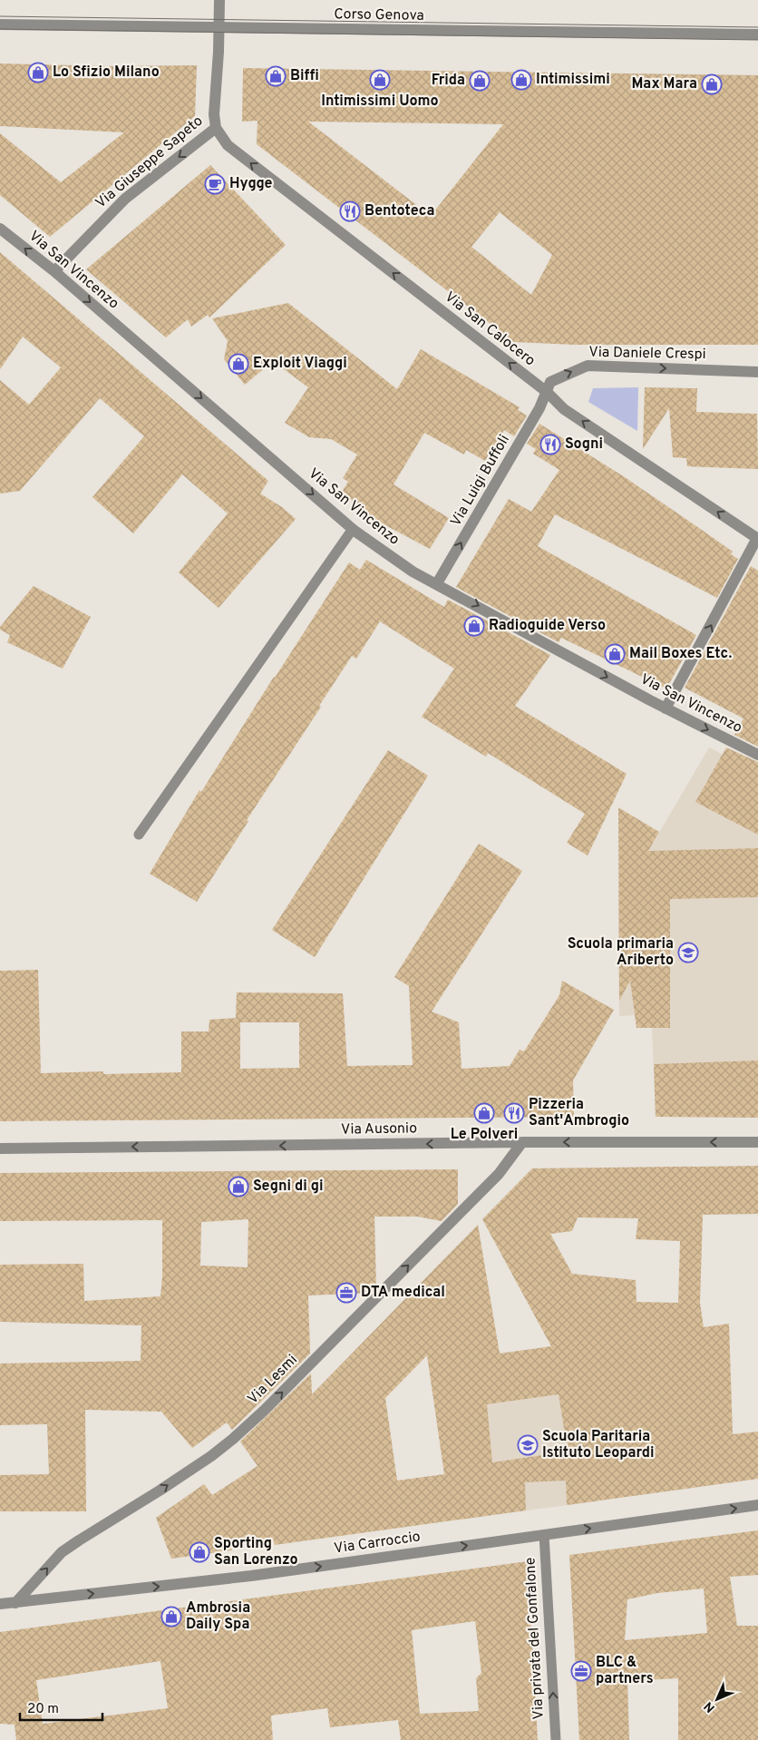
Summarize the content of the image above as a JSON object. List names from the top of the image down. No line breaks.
{"streets":{"street":["Corso Genova","Via Giuseppe Sapeto","Via San Vincenzo","Via San Calocero","Via Daniele Crespi","Via Luigi Buffoli","Via Ausonio","Via Lesmi","Via Carroccio"],"lane":["Via privata del Gonfalone"]},"crossings":[["Corso Genova","Via Giuseppe Sapeto"],["Via Giuseppe Sapeto","Via San Vincenzo"],["Via Giuseppe Sapeto","Via San Calocero"],["Via San Vincenzo","Via Luigi Buffoli"],["Via San Calocero","Via Daniele Crespi"],["Via San Calocero","Via Luigi Buffoli"],["Via Daniele Crespi","Via Luigi Buffoli"],["Via Ausonio","Via Lesmi"],["Via Lesmi","Via Carroccio"],["Via Carroccio","Via privata del Gonfalone"]],"one_way":["Via Giuseppe Sapeto","Via San Vincenzo","Via San Calocero","Via Daniele Crespi","Via Luigi Buffoli","Via Ausonio","Via Lesmi","Via Carroccio","Via privata del Gonfalone"],"places":{"shop":["Lo Sfizio Milano","Biffi","Intimissimi Uomo","Intimissimi","Frida","Max Mara","Exploit Viaggi","Radioguide Verso","Mail Boxes Etc.","Le Polveri","Segni di gi","Sporting San Lorenzo","Ambrosia Daily Spa"],"cafe":["Hygge"],"restaurant":["Bentoteca","Sogni","Pizzeria Sant'Ambrogio"],"school or university":["Scuola primaria Ariberto","Scuola Paritaria Istituto Leopardi"],"office":["DTA medical","BLC & partners"]},"scale_bar":"20 m","north":"bottom left"}
